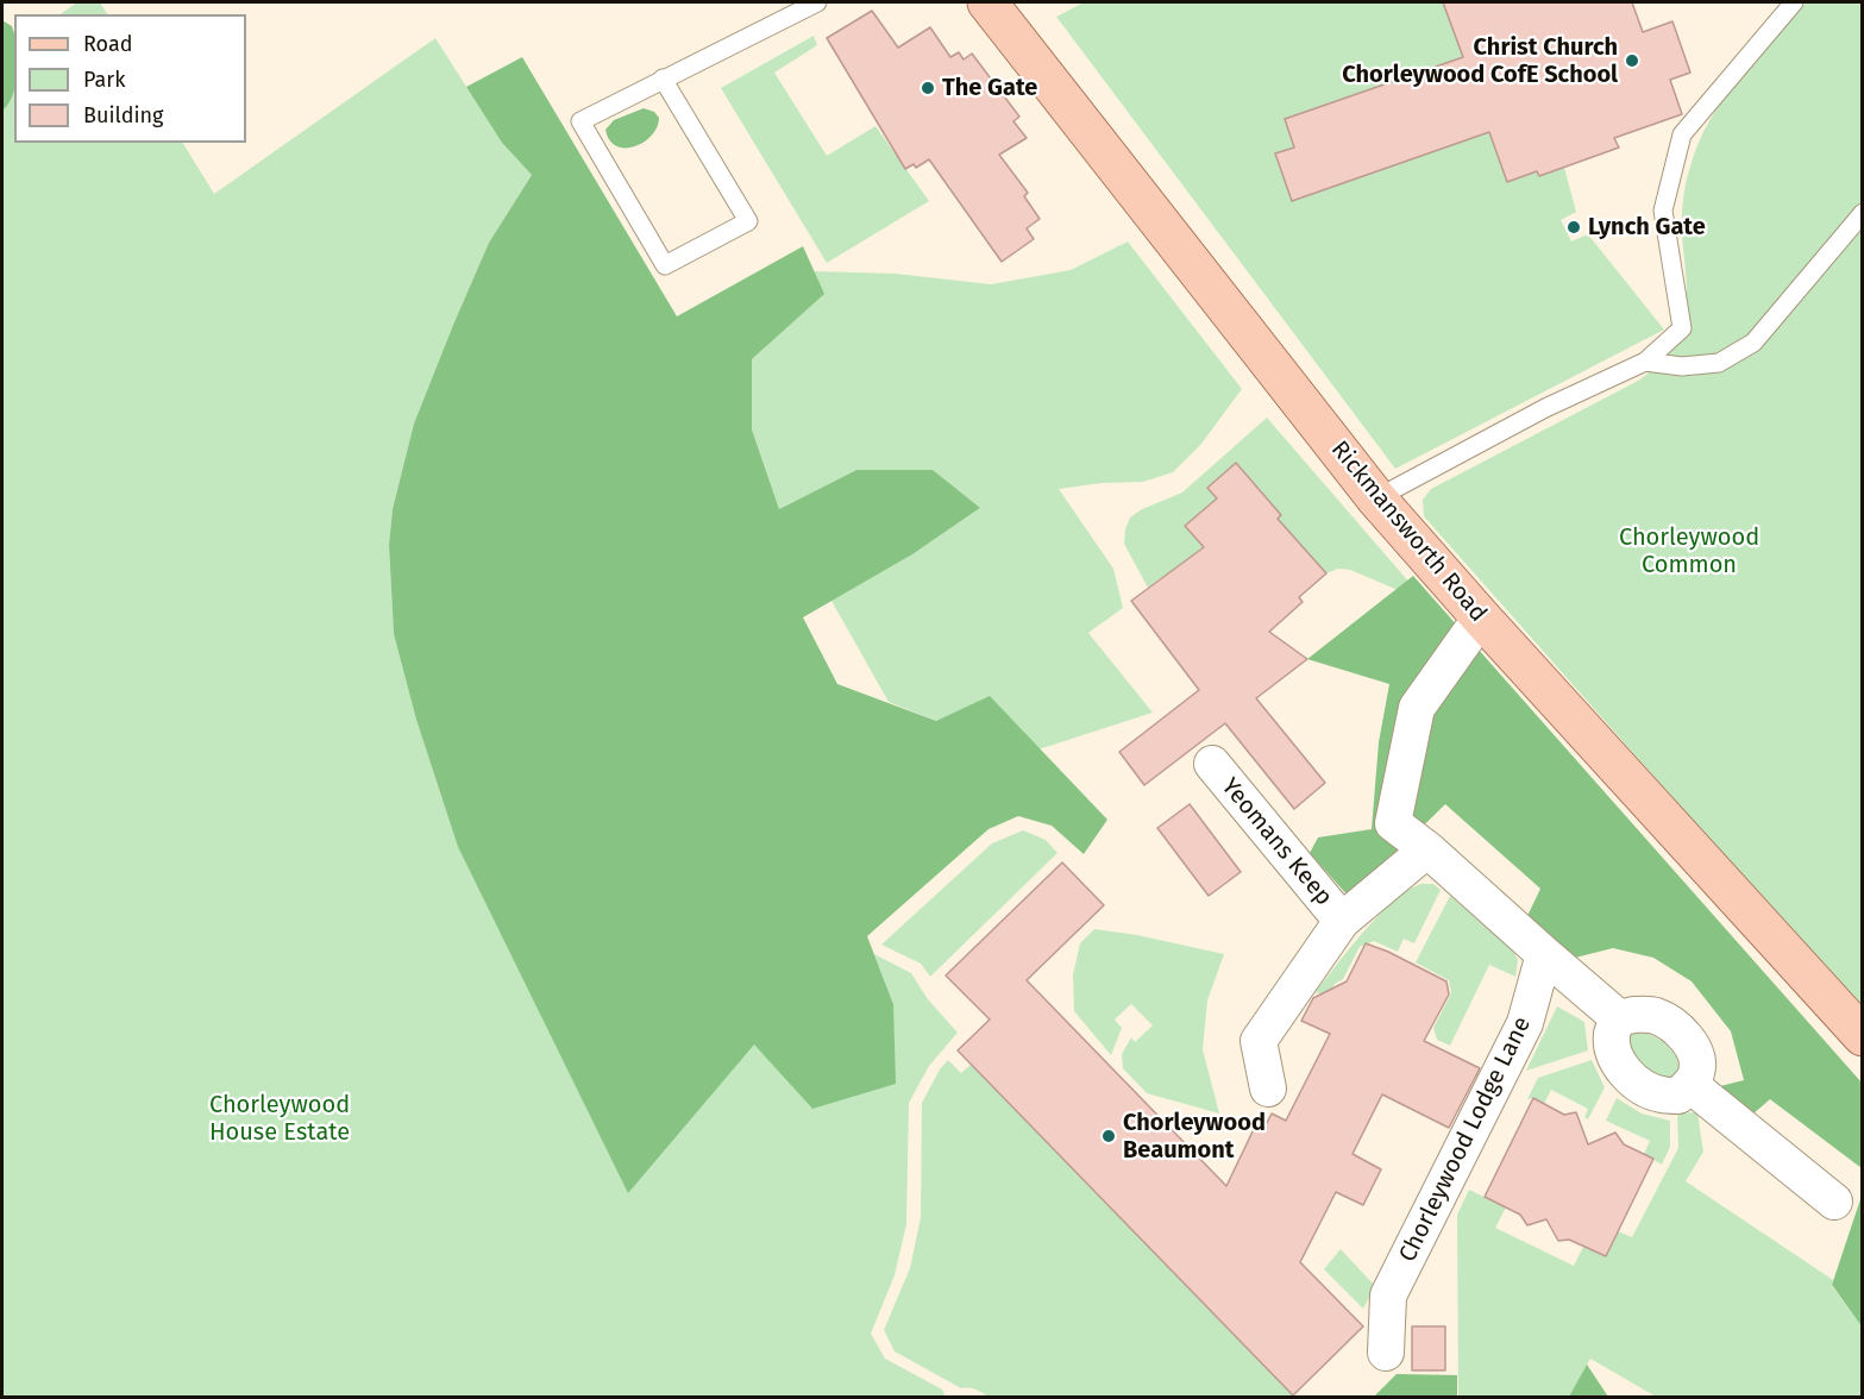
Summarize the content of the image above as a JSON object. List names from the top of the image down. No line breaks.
{"streets":{"main road":["Rickmansworth Road"],"street":["Yeomans Keep","Chorleywood Lodge Lane"]},"parks":["Chorleywood Common","Chorleywood House Estate"],"places":["Christ Church Chorleywood CofE School","The Gate","Lynch Gate","Chorleywood Beaumont"],"legend":["Road","Park","Building"]}
